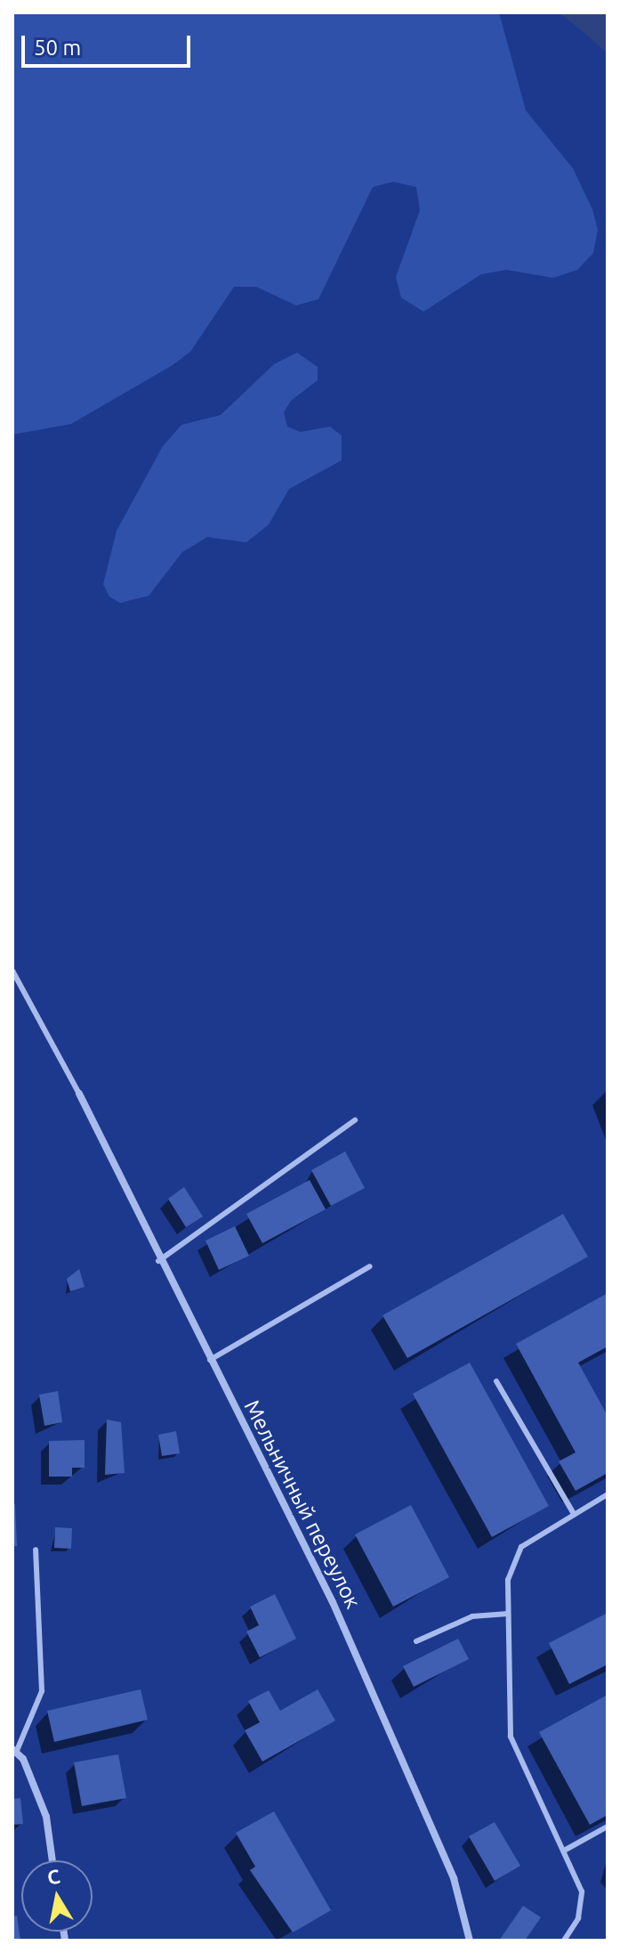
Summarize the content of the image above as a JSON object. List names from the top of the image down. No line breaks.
{"streets":{"street":["Мельничный переулок"]},"scale_bar":"50 m","north":"top"}
